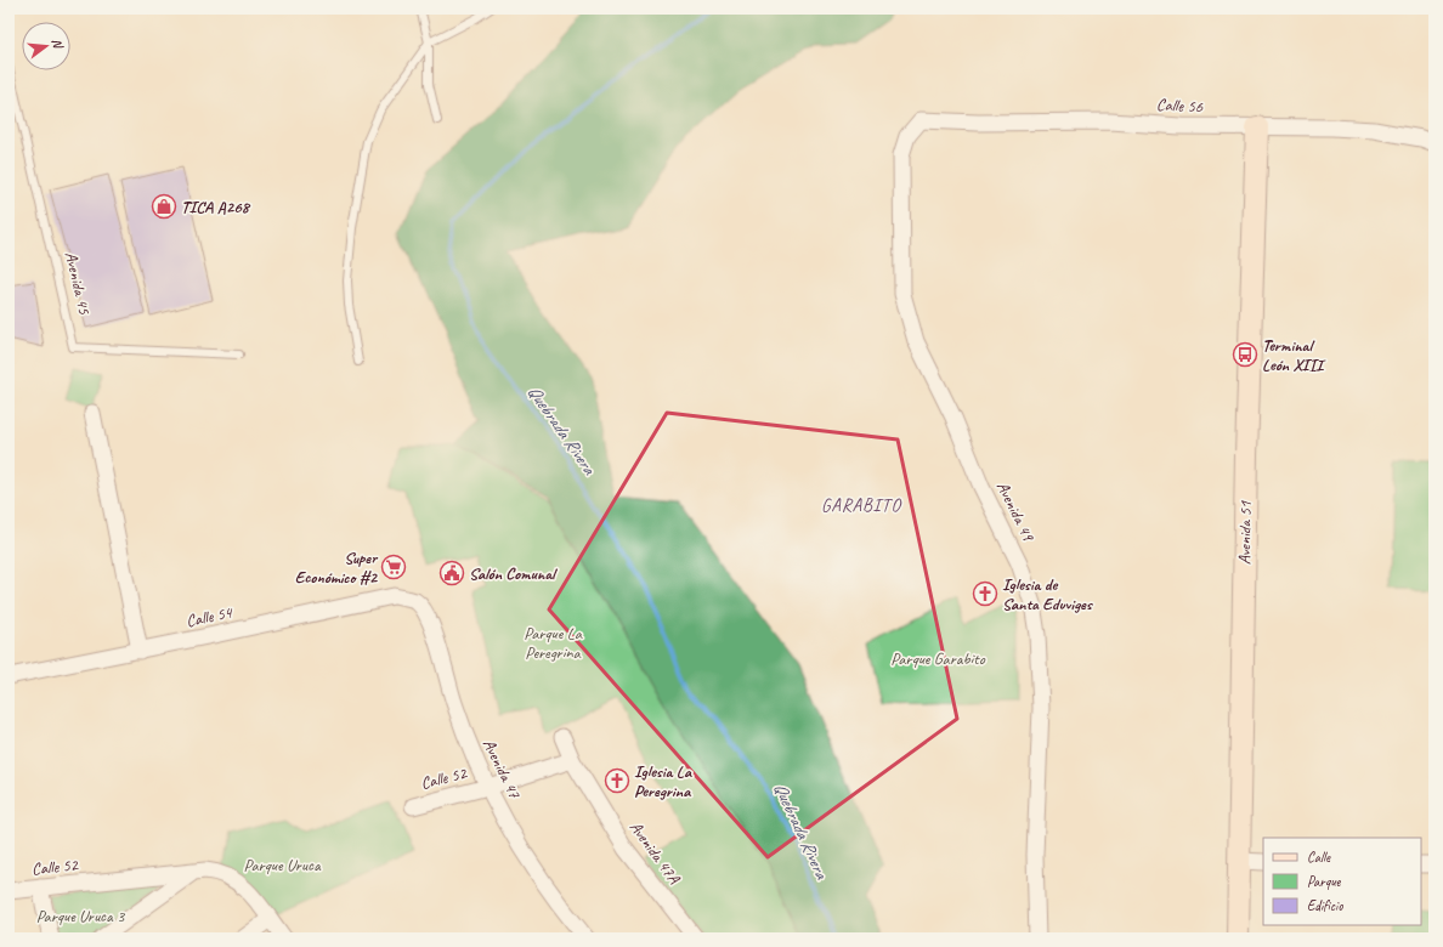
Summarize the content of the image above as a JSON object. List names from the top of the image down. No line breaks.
{"streets":{"street":["Calle 56","Avenida 49","Avenida 51","Calle 54","Avenida 47","Calle 52","Avenida 47A"],"lane":["Avenida 45"]},"crossings":[["Calle 56","Avenida 49"],["Calle 56","Avenida 51"],["Calle 54","Avenida 47"],["Avenida 47","Calle 52"],["Calle 52","Avenida 47A"]],"districts":["GARABITO"],"water":["Quebrada Rivera"],"parks":["Parque La Peregrina","Parque Garabito","Parque Uruca","Parque Uruca 3"],"places":{"shop":["TICA A268"],"bus stop":["Terminal León XIII"],"supermarket":["Super Económico #2"],"public building":["Salón Comunal"],"church":["Iglesia de Santa Eduviges","Iglesia La Peregrina"]},"legend":["Calle","Parque","Edificio"],"north":"right"}
